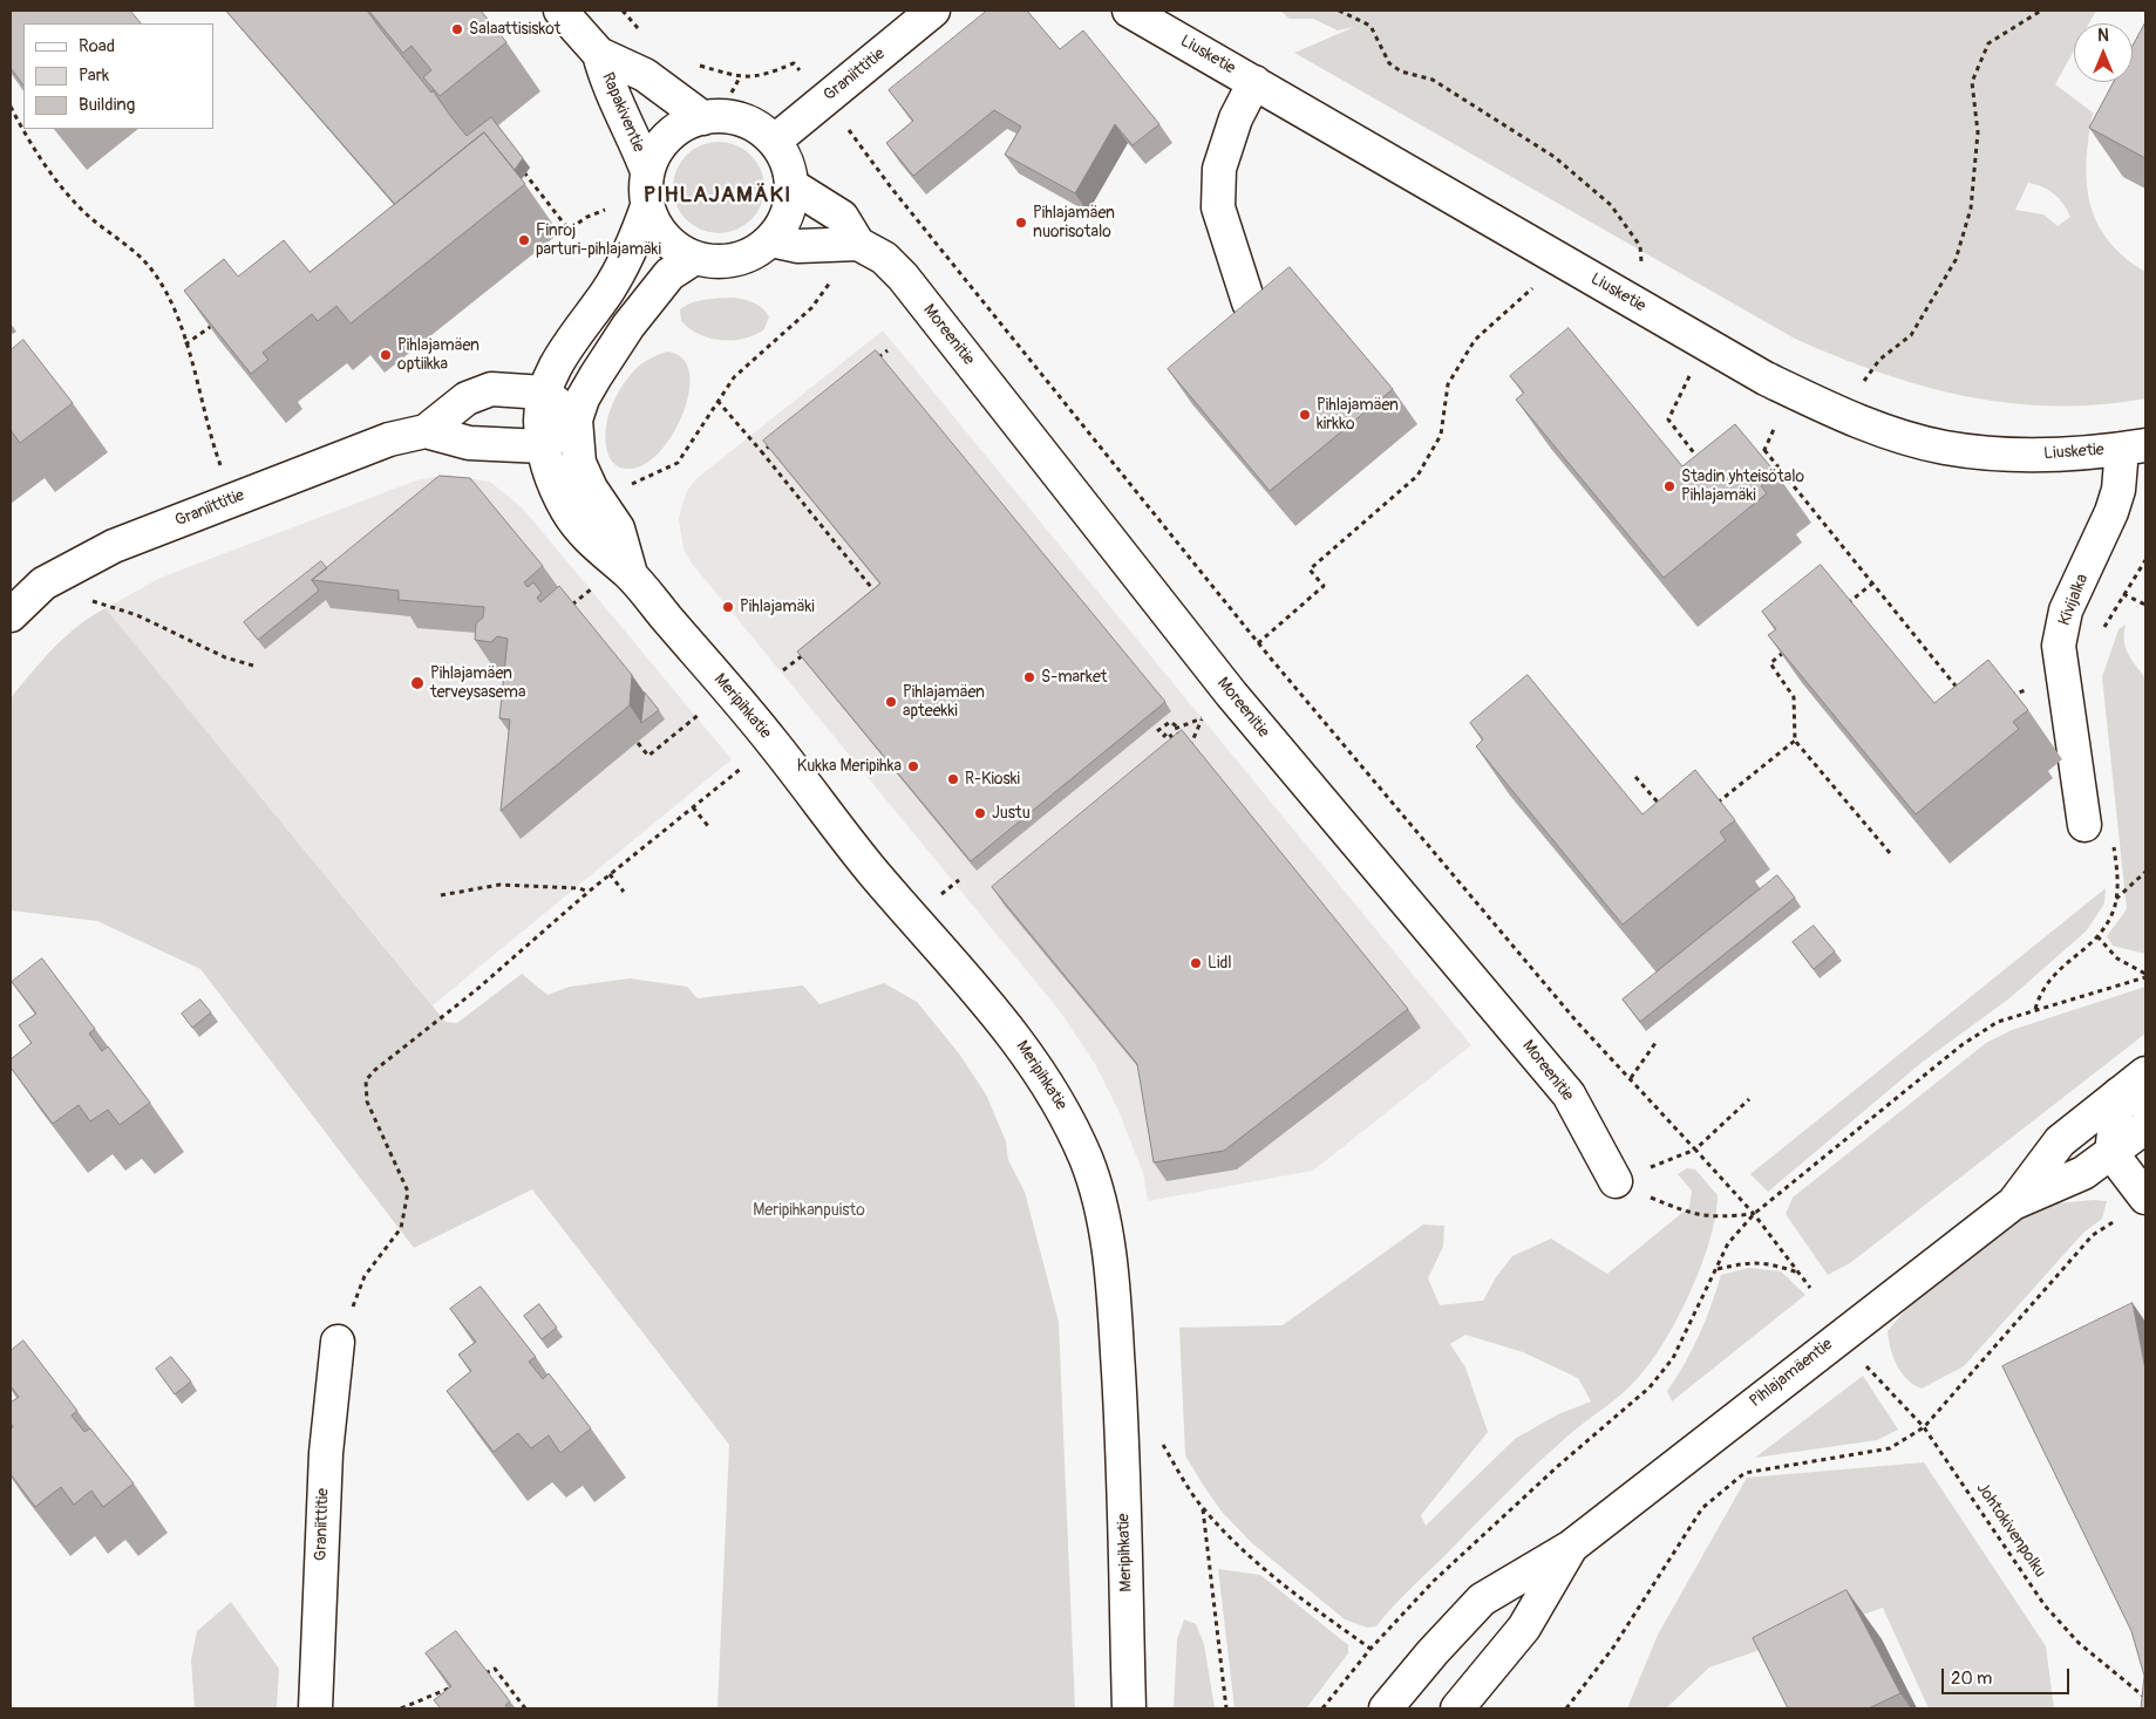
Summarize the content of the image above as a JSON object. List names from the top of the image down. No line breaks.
{"streets":{"street":["Liusketie","Graniittitie","Rapakiventie","Moreenitie","Kivijalka","Meripihkatie","Pihlajamäentie"],"path":["Johtokivenpolku"]},"crossings":[["Liusketie","Kivijalka"],["Graniittitie","Rapakiventie"],["Graniittitie","Meripihkatie"]],"districts":["PIHLAJAMÄKI"],"parks":["Meripihkanpuisto"],"places":["Salaattisiskot","Pihlajamäen nuorisotalo","Finroj parturi-pihlajamäki","Pihlajamäen optiikka","Pihlajamäen kirkko","Stadin yhteisötalo Pihlajamäki","Pihlajamäki","S-market","Pihlajamäen terveysasema","Pihlajamäen apteekki","Kukka Meripihka","R-Kioski","Justu","Lidl"],"legend":["Road","Park","Building"],"scale_bar":"20 m","north":"top"}
